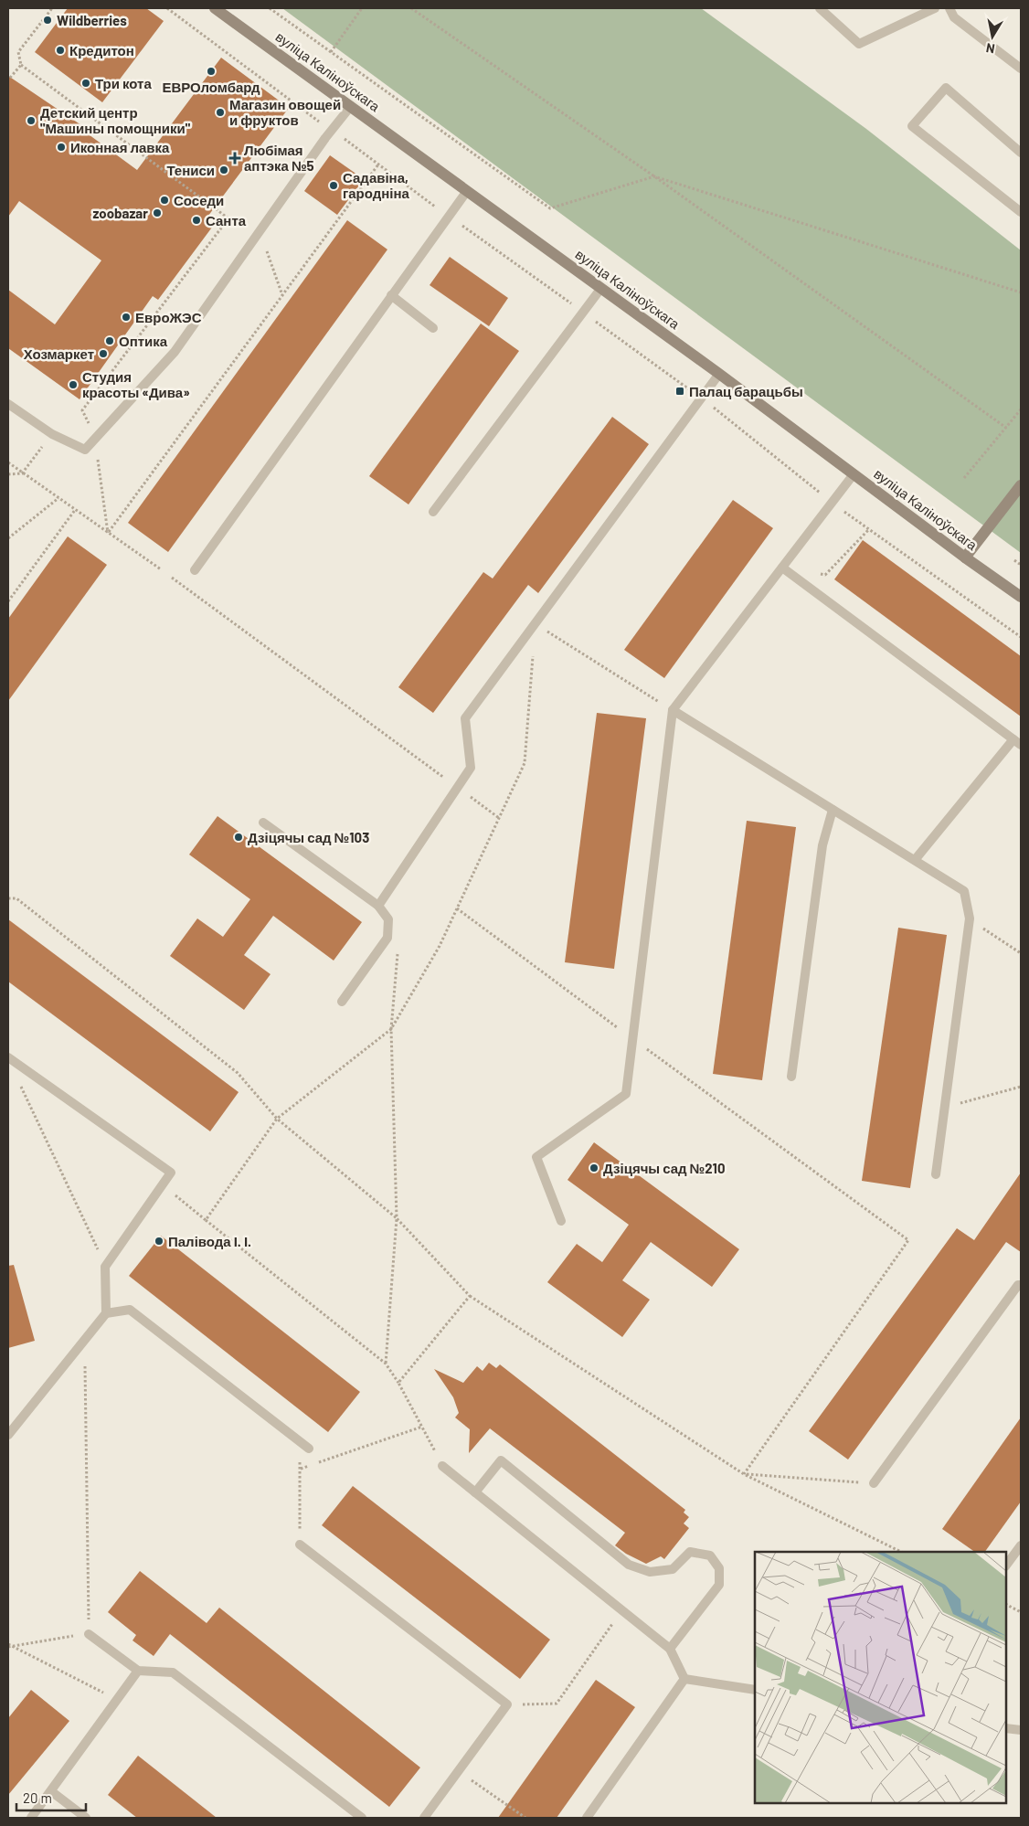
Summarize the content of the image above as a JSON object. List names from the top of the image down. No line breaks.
{"streets":{"main road":["вуліца Каліноўскага"]},"places":{"other":["Wildberries","Кредитон","ЕВРОломбард","Три кота","Магазин овощей и фруктов","Детский центр \"Машины помощники\"","Иконная лавка","Тениси","Садавіна, гародніна","Соседи","zoobazar","Санта","ЕвроЖЭС","Оптика","Хозмаркет","Студия красоты «Дива»","Дзіцячы сад №103","Дзіцячы сад №210","Палівода І. І."],"health":["Любімая аптэка №5"],"transit":["Палац барацьбы"]},"scale_bar":"20 m","north":"bottom"}
